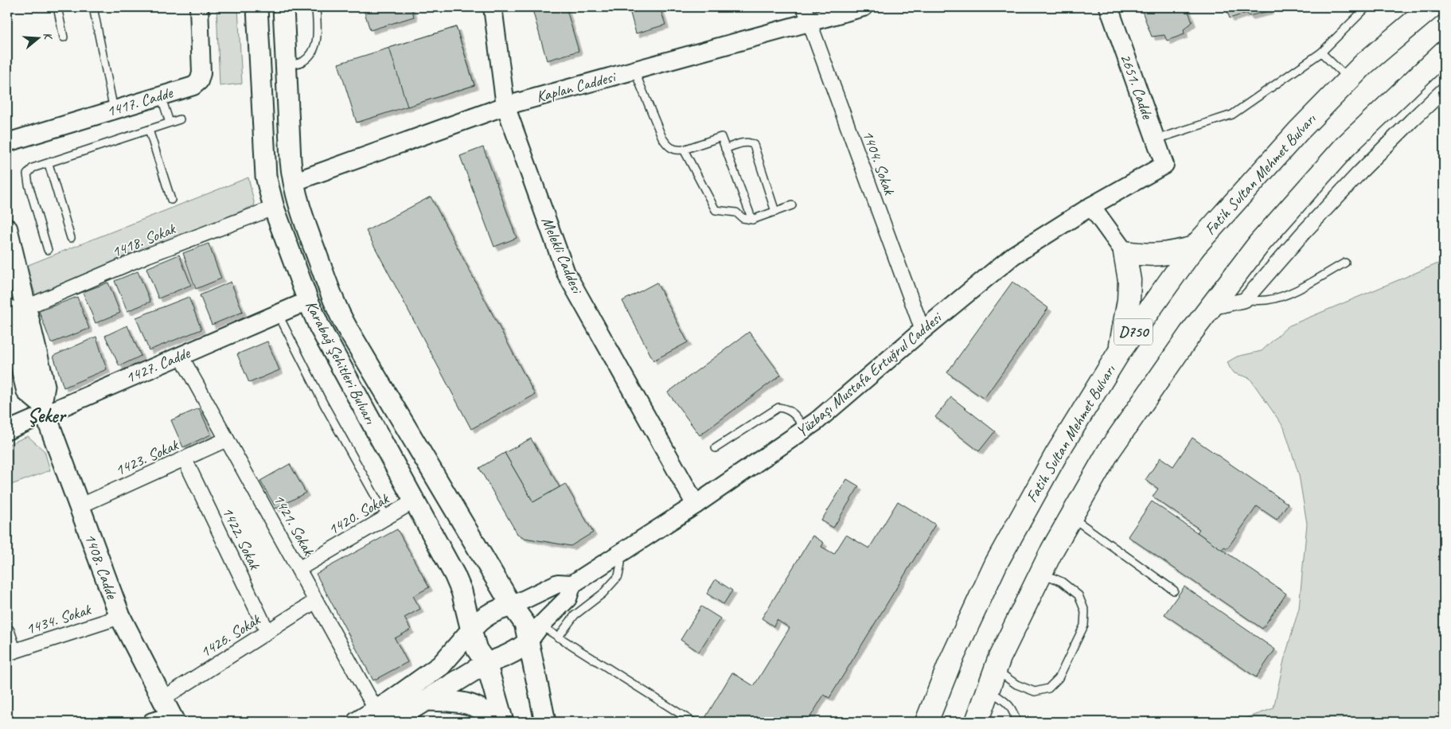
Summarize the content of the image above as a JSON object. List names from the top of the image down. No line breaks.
{"streets":{"highway":["Fatih Sultan Mehmet Bulvarı","D750"],"main road":["Karabağ Şehitleri Bulvarı","1408. Cadde"],"street":["2651. Cadde","Kaplan Caddesi","1417. Cadde","1404. Sokak","1418. Sokak","Melekli Caddesi","1427. Cadde","Yüzbaşı Mustafa Ertuğrul Caddesi","1423. Sokak","1420. Sokak","1421. Sokak","1422. Sokak","1434. Sokak","1426. Sokak"]},"crossings":[["2651. Cadde","Yüzbaşı Mustafa Ertuğrul Caddesi"],["Kaplan Caddesi","1404. Sokak"],["Kaplan Caddesi","Melekli Caddesi"],["Kaplan Caddesi","Karabağ Şehitleri Bulvarı"],["1404. Sokak","Yüzbaşı Mustafa Ertuğrul Caddesi"],["1418. Sokak","Karabağ Şehitleri Bulvarı"],["1418. Sokak","1408. Cadde"],["Melekli Caddesi","Yüzbaşı Mustafa Ertuğrul Caddesi"],["Karabağ Şehitleri Bulvarı","1427. Cadde"],["Karabağ Şehitleri Bulvarı","Yüzbaşı Mustafa Ertuğrul Caddesi"],["Karabağ Şehitleri Bulvarı","1420. Sokak"],["1427. Cadde","1421. Sokak"],["1427. Cadde","1408. Cadde"],["1423. Sokak","1421. Sokak"],["1423. Sokak","1422. Sokak"],["1423. Sokak","1408. Cadde"],["1420. Sokak","1421. Sokak"],["1421. Sokak","1426. Sokak"],["1422. Sokak","1426. Sokak"],["1408. Cadde","1434. Sokak"],["1408. Cadde","1426. Sokak"]],"districts":["Şeker"],"north":"right"}
